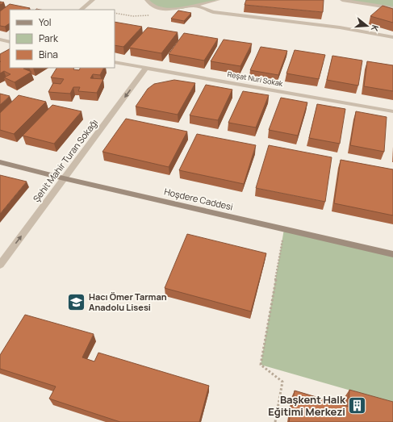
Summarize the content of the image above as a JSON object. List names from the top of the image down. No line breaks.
{"streets":{"main road":["Hoşdere Caddesi"],"street":["Reşat Nuri Sokak","Şehit Mahir Turan Sokağı"]},"crossings":[["Reşat Nuri Sokak","Şehit Mahir Turan Sokağı"],["Şehit Mahir Turan Sokağı","Hoşdere Caddesi"]],"places":{"school or university":["Hacı Ömer Tarman Anadolu Lisesi"],"building":["Başkent Halk Eğitimi Merkezi"]},"legend":["Yol","Park","Bina"],"north":"right"}
